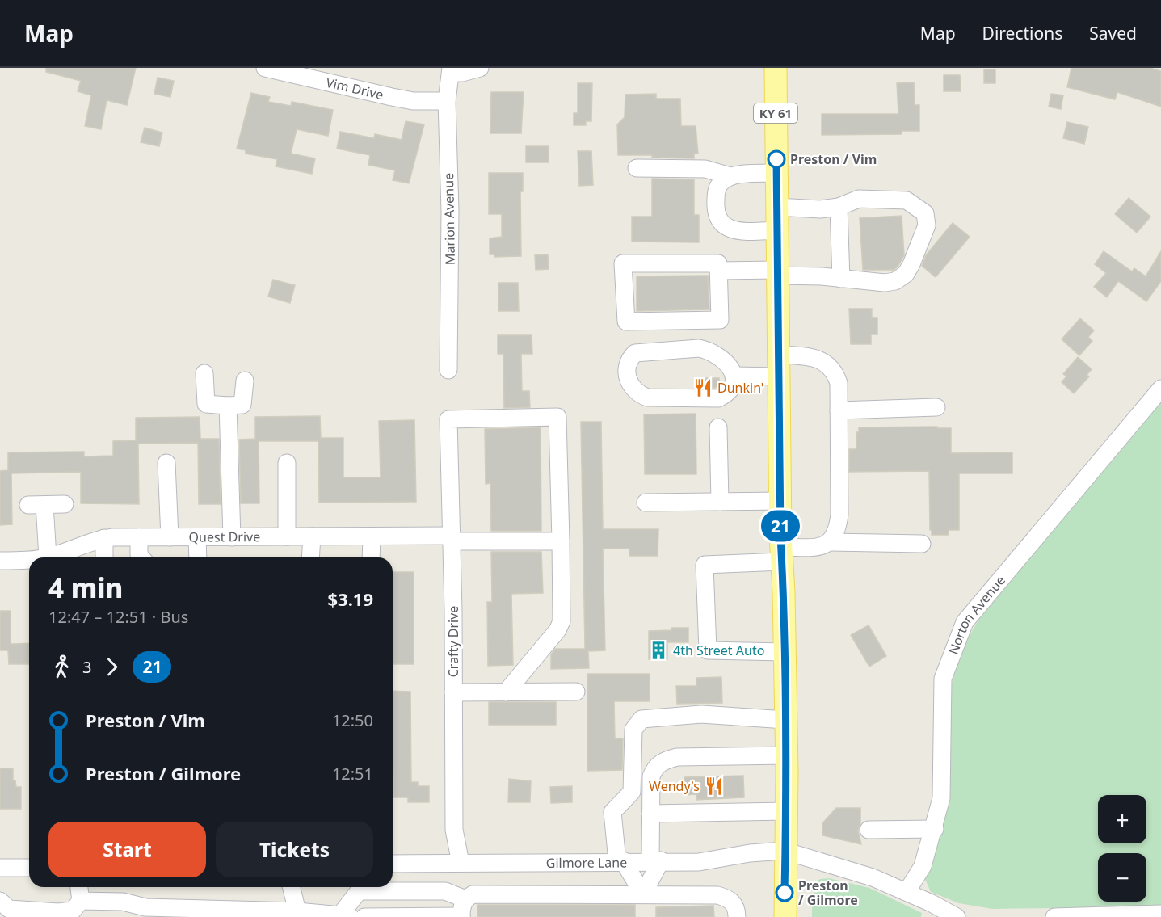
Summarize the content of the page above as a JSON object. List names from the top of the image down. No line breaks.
{"streets":{"main road":["KY 61"],"street":["Vim Drive","Marion Avenue","Quest Drive","Norton Avenue","Crafty Drive","Gilmore Lane"]},"crossings":[["Vim Drive","Marion Avenue"],["KY 61","Gilmore Lane"],["Quest Drive","Crafty Drive"],["Crafty Drive","Gilmore Lane"]],"places":{"other":["Preston / Vim","Preston / Gilmore"],"restaurant":["Dunkin'","Wendy's"],"building":["4th Street Auto"]},"lines":["bus line 21"],"page":{"header":"Map","nav":["Map","Directions","Saved"],"on_map":"21","heading":["4 min","12:47 – 12:51 · Bus","$3.19"],"legs":["3","21"],"list":[{"name":"Preston / Vim","value":"12:50"},{"name":"Preston / Gilmore","value":"12:51"}],"map_buttons":["+","−"],"buttons":["Start","Tickets"]}}
